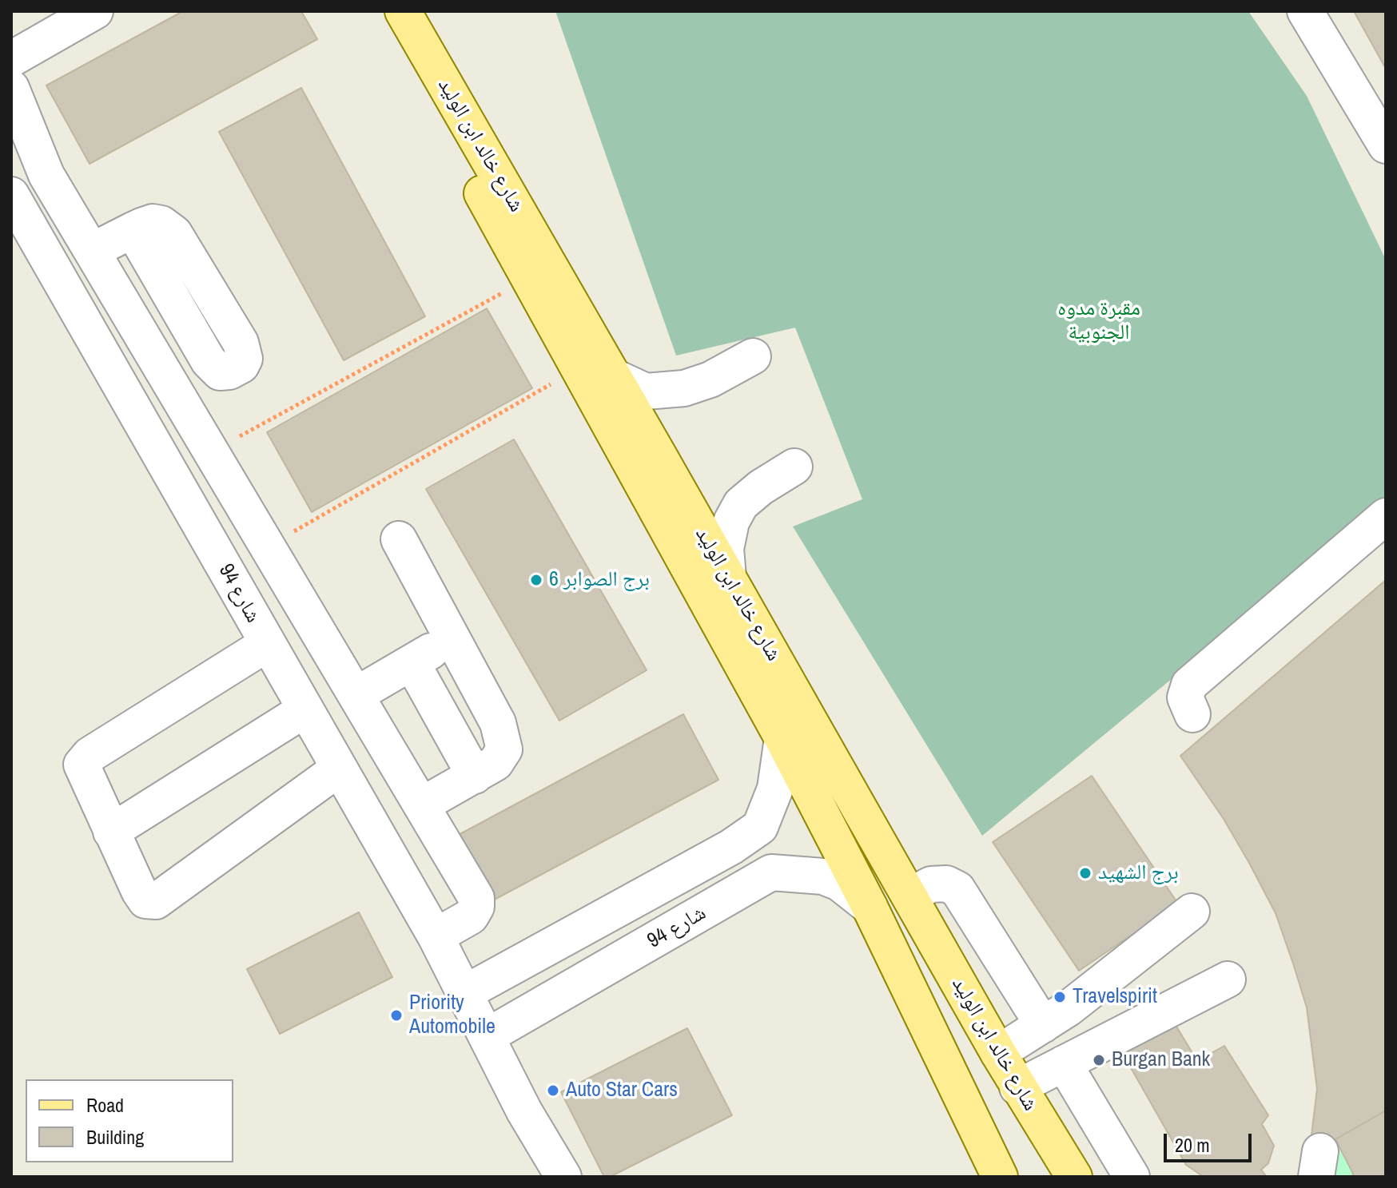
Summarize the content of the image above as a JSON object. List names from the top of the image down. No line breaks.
{"streets":{"main road":["شارع خالد ابن الوليد"],"street":["شارع 94"]},"crossings":[["شارع خالد ابن الوليد","شارع 94"]],"parks":["مقبرة مدوه الجنوبية"],"places":["برج الصوابر 6","برج الشهيد","Travelspirit","Priority Automobile","Burgan Bank","Auto Star Cars"],"legend":["Road","Building"],"scale_bar":"20 m"}
